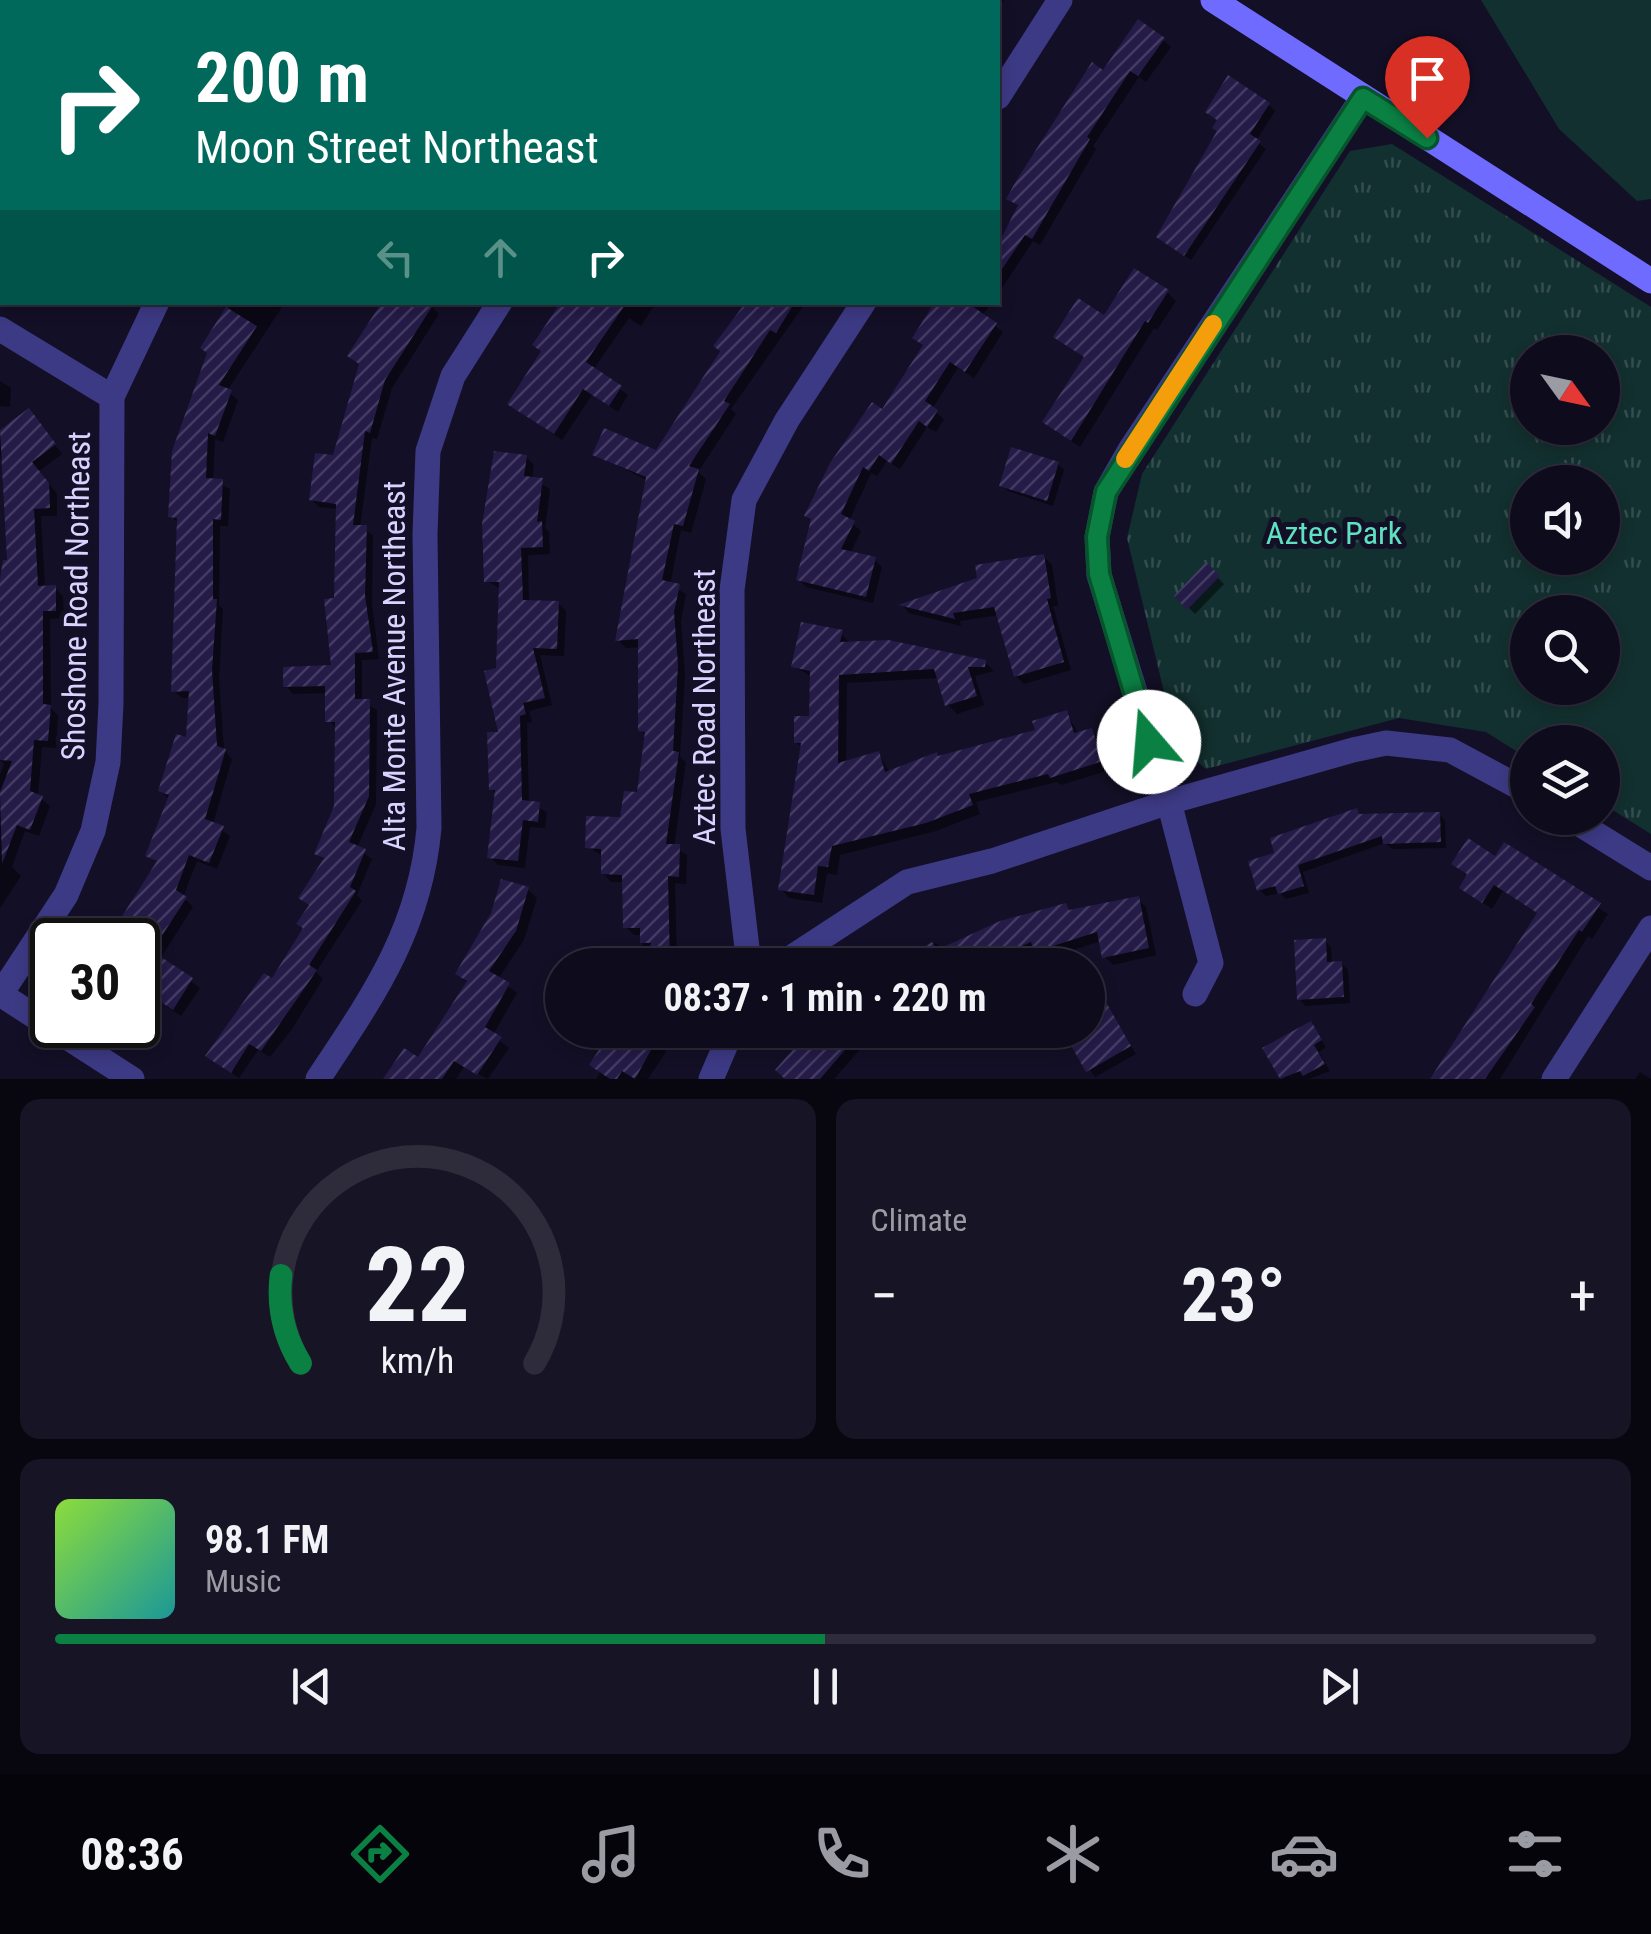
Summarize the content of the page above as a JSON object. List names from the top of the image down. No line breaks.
{"streets":{"street":["Shoshone Road Northeast","Alta Monte Avenue Northeast","Aztec Road Northeast"]},"parks":["Aztec Park"],"north":"bottom right","page":{"turn":["200 m","Moon Street Northeast"],"limit":"30","trip":"08:37 · 1 min · 220 m","tile":"Climate","heat":["−","23°","+"],"song":["98.1 FM","Music"],"tabs":"08:36","gauge":["22","km/h"]}}
